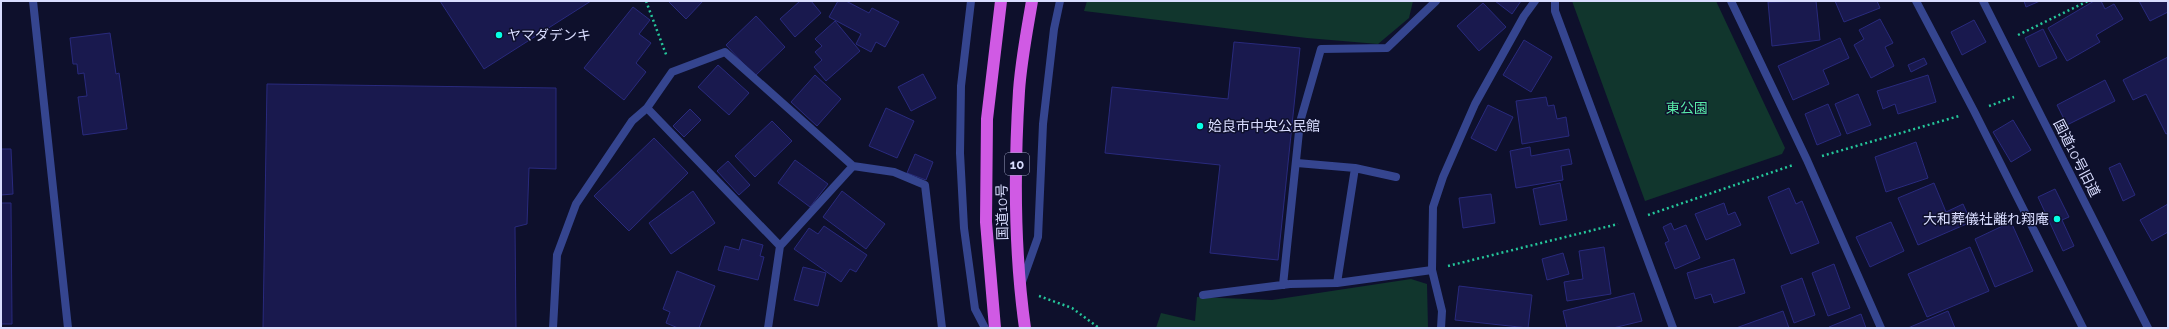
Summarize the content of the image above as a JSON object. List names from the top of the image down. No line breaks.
{"streets":{"highway":["10","国道10号"],"street":["国道10号旧道"]},"parks":["東公園"],"places":["ヤマダデンキ","姶良市中央公民館","大和葬儀社離れ翔庵"]}
